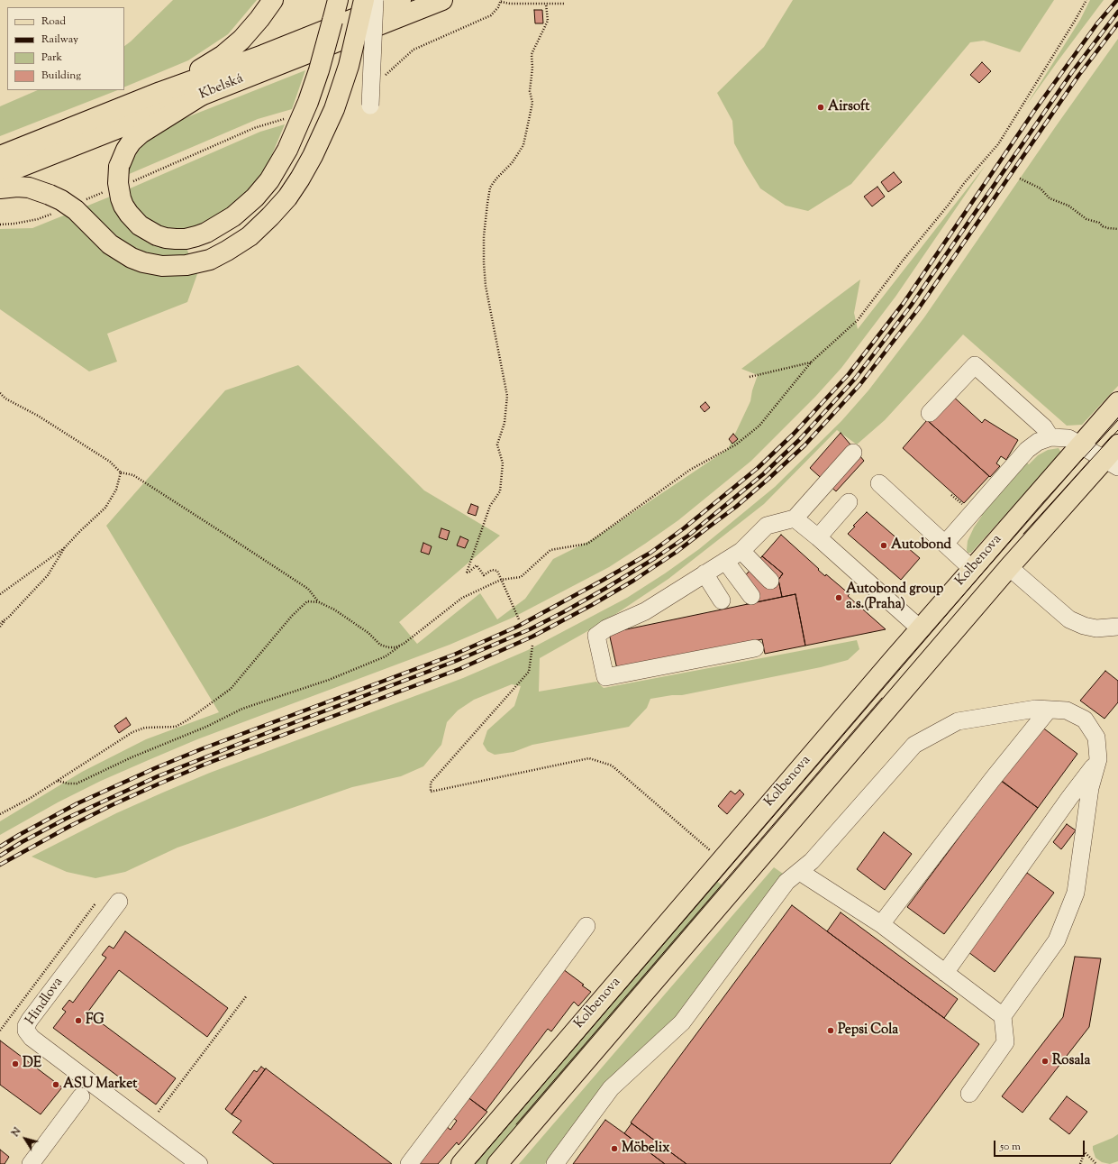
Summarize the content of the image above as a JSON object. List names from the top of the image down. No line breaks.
{"streets":{"main road":["Kbelská","Kolbenova"],"street":["Hindlova"]},"places":["Airsoft","Autobond","Autobond group a.s.(Praha)","FG","Pepsi Cola","Rosala","DE","ASU Market","Möbelix"],"legend":["Road","Railway","Park","Building"],"scale_bar":"50 m","north":"top left"}
